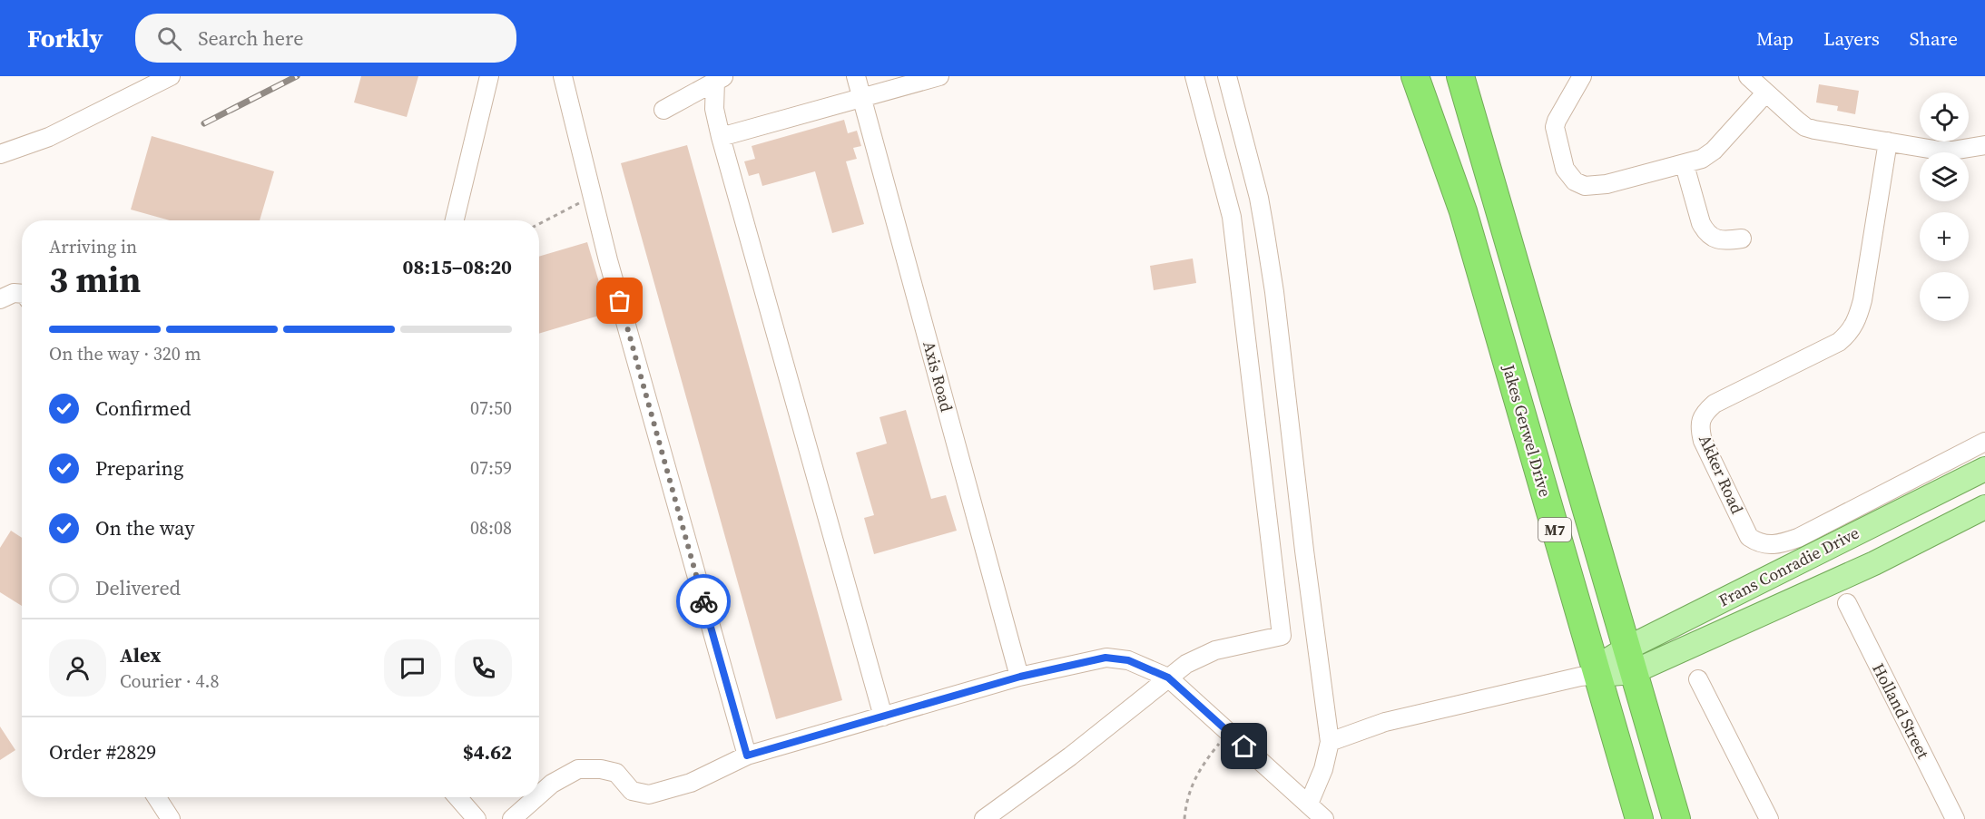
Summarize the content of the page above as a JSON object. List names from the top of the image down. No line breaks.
{"streets":{"highway":["Jakes Gerwel Drive","M7"],"main road":["Frans Conradie Drive"],"street":["Axis Road","Akker Road","Holland Street"]},"crossings":[["Jakes Gerwel Drive","Frans Conradie Drive"],["M7","Frans Conradie Drive"]],"page":{"header":"Forkly","search":"Search here","nav":["Map","Layers","Share"],"map_buttons":["+","−"],"heading":["3 min","Arriving in","08:15–08:20"],"panel":["Alex","Courier · 4.8","Order #2829","$4.62"],"bar":"On the way · 320 m","list":[["Confirmed","07:50"],["Preparing","07:59"],["On the way","08:08"],"Delivered"]}}
